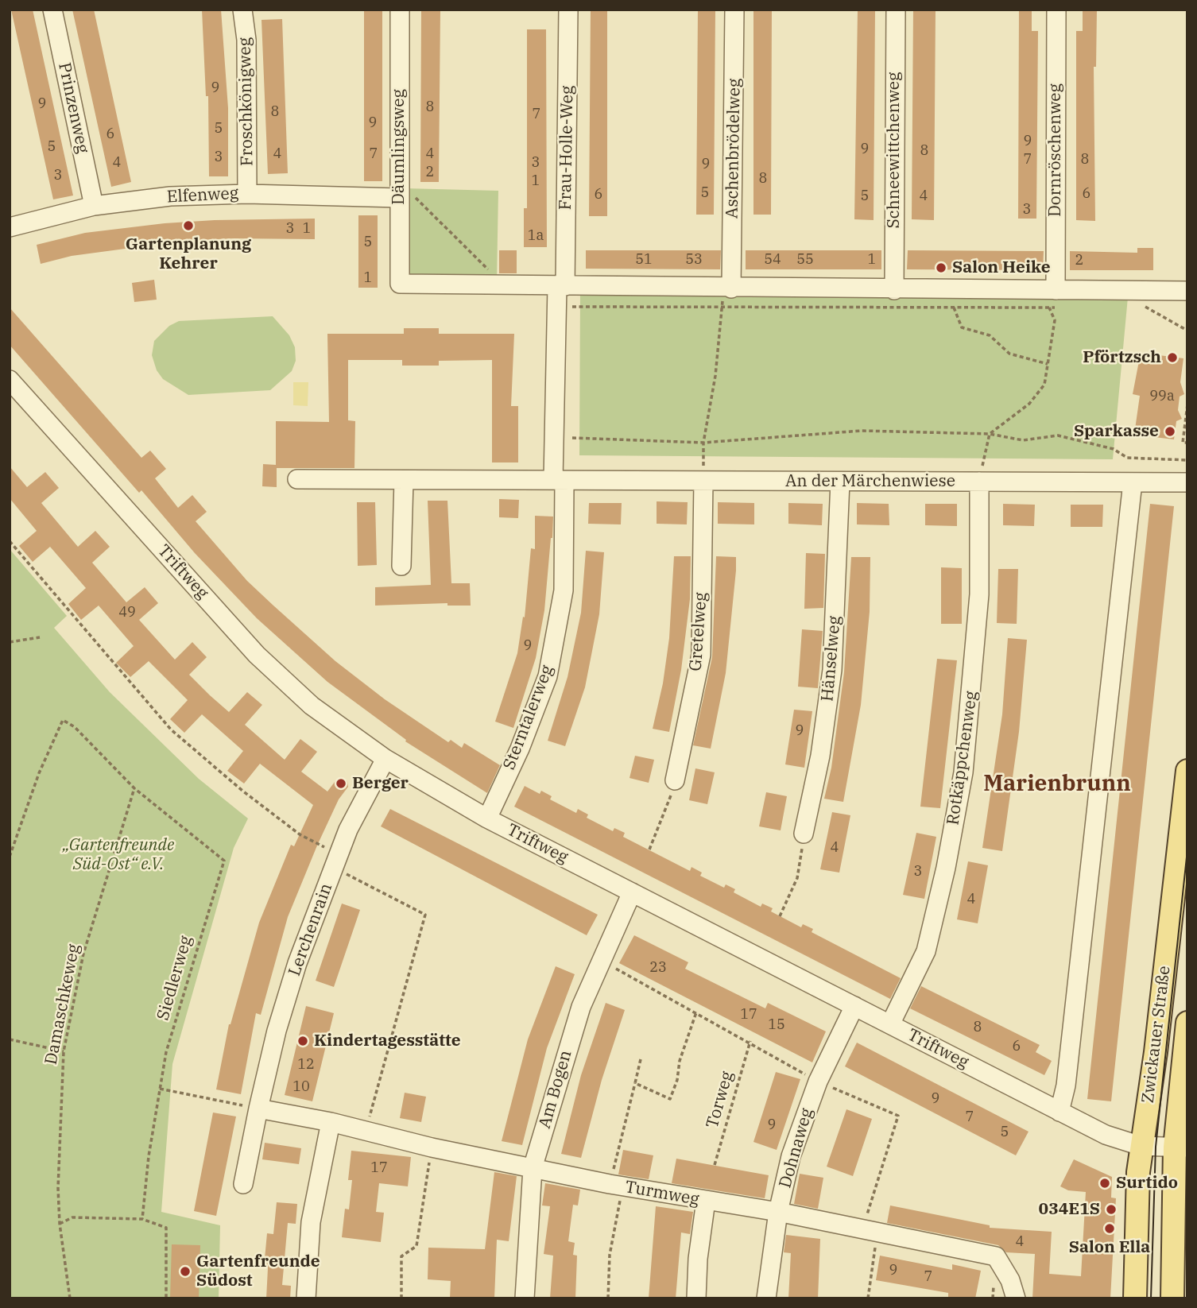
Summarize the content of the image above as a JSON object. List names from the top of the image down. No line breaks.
{"streets":{"main road":["Zwickauer Straße"],"street":["Froschkönigweg","Prinzenweg","Däumlingsweg","Frau-Holle-Weg","Aschenbrödelweg","Schneewittchenweg","Dornröschenweg","Elfenweg","An der Märchenwiese","Triftweg","Gretelweg","Hänselweg","Sterntalerweg","Rotkäppchenweg","Lerchenrain","Am Bogen","Dohnaweg","Turmweg"],"path":["Siedlerweg","Damaschkeweg","Torweg"]},"crossings":[["Froschkönigweg","Elfenweg"],["Prinzenweg","Elfenweg"],["Däumlingsweg","Elfenweg"],["An der Märchenwiese","Gretelweg"],["An der Märchenwiese","Hänselweg"],["An der Märchenwiese","Sterntalerweg"],["An der Märchenwiese","Rotkäppchenweg"],["Triftweg","Sterntalerweg"],["Triftweg","Rotkäppchenweg"],["Triftweg","Lerchenrain"],["Triftweg","Zwickauer Straße"],["Triftweg","Am Bogen"],["Triftweg","Dohnaweg"],["Siedlerweg","Damaschkeweg"],["Am Bogen","Turmweg"],["Dohnaweg","Turmweg"]],"districts":["Marienbrunn"],"parks":["„Gartenfreunde Süd-Ost“ e.V."],"places":["Gartenplanung Kehrer","Salon Heike","Pförtzsch","Sparkasse","Berger","Kindertagesstätte","Surtido","034E1S","Salon Ella","Gartenfreunde Südost"],"house_numbers":["9","9","8","8","7","9","5","6","9","5","9","8","4","7","4","3","7","8","4","3","9","2","3","8","1","5","6","6","5","4","3","3","1","1a","5","51","53","54","55","1","2","1","99a","49","9","9","4","3","4","23","17","15","8","6","12","10","9","7","9","5","17","4","9","7"]}
